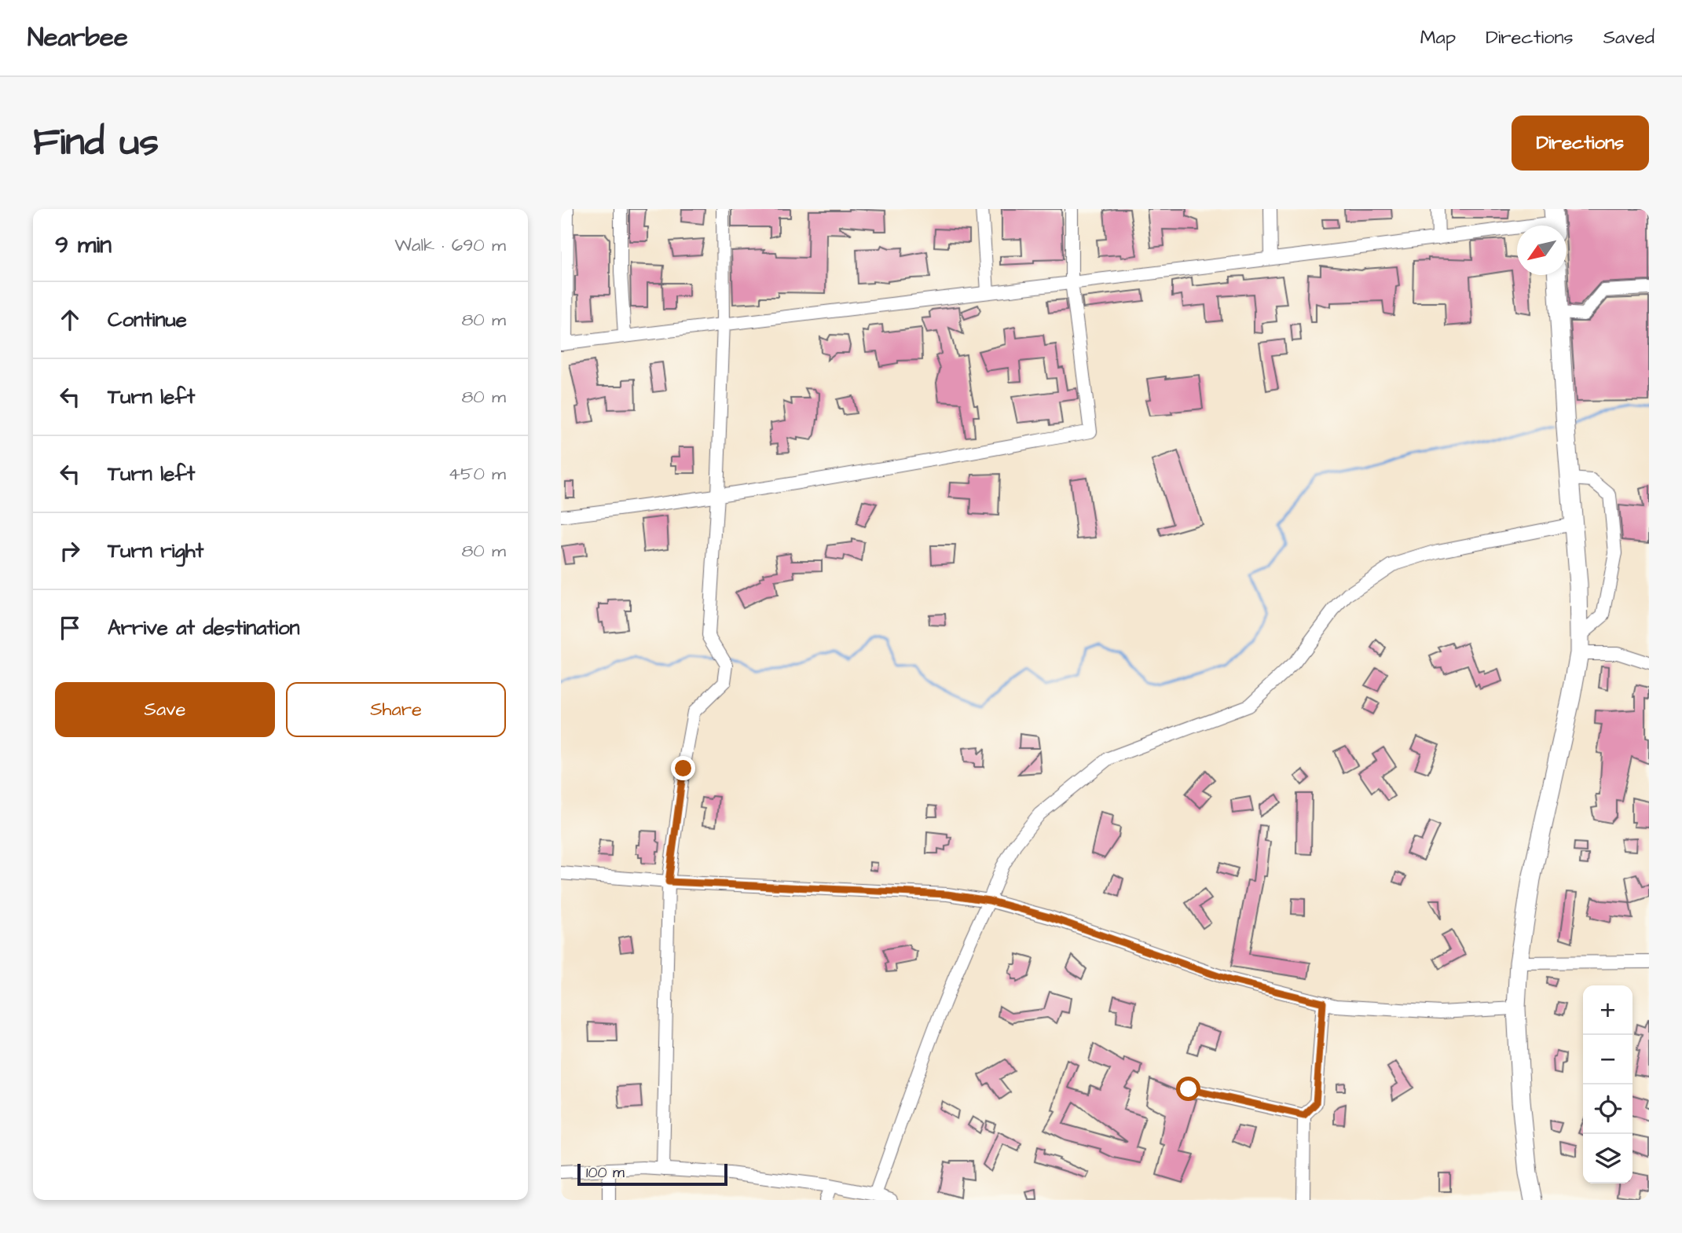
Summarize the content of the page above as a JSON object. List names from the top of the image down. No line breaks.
{"scale_bar":"100 m","north":"bottom left","page":{"header":"Nearbee","nav":["Map","Directions","Saved"],"buttons":["Directions",["Save","Share"]],"title":"Find us","heading":["9 min","Walk · 690 m"],"list":[["Continue","80 m"],["Turn left","80 m"],["Turn left","450 m"],["Turn right","80 m"],"Arrive at destination"],"map_buttons":["+","−"],"scale":"100 m"}}
